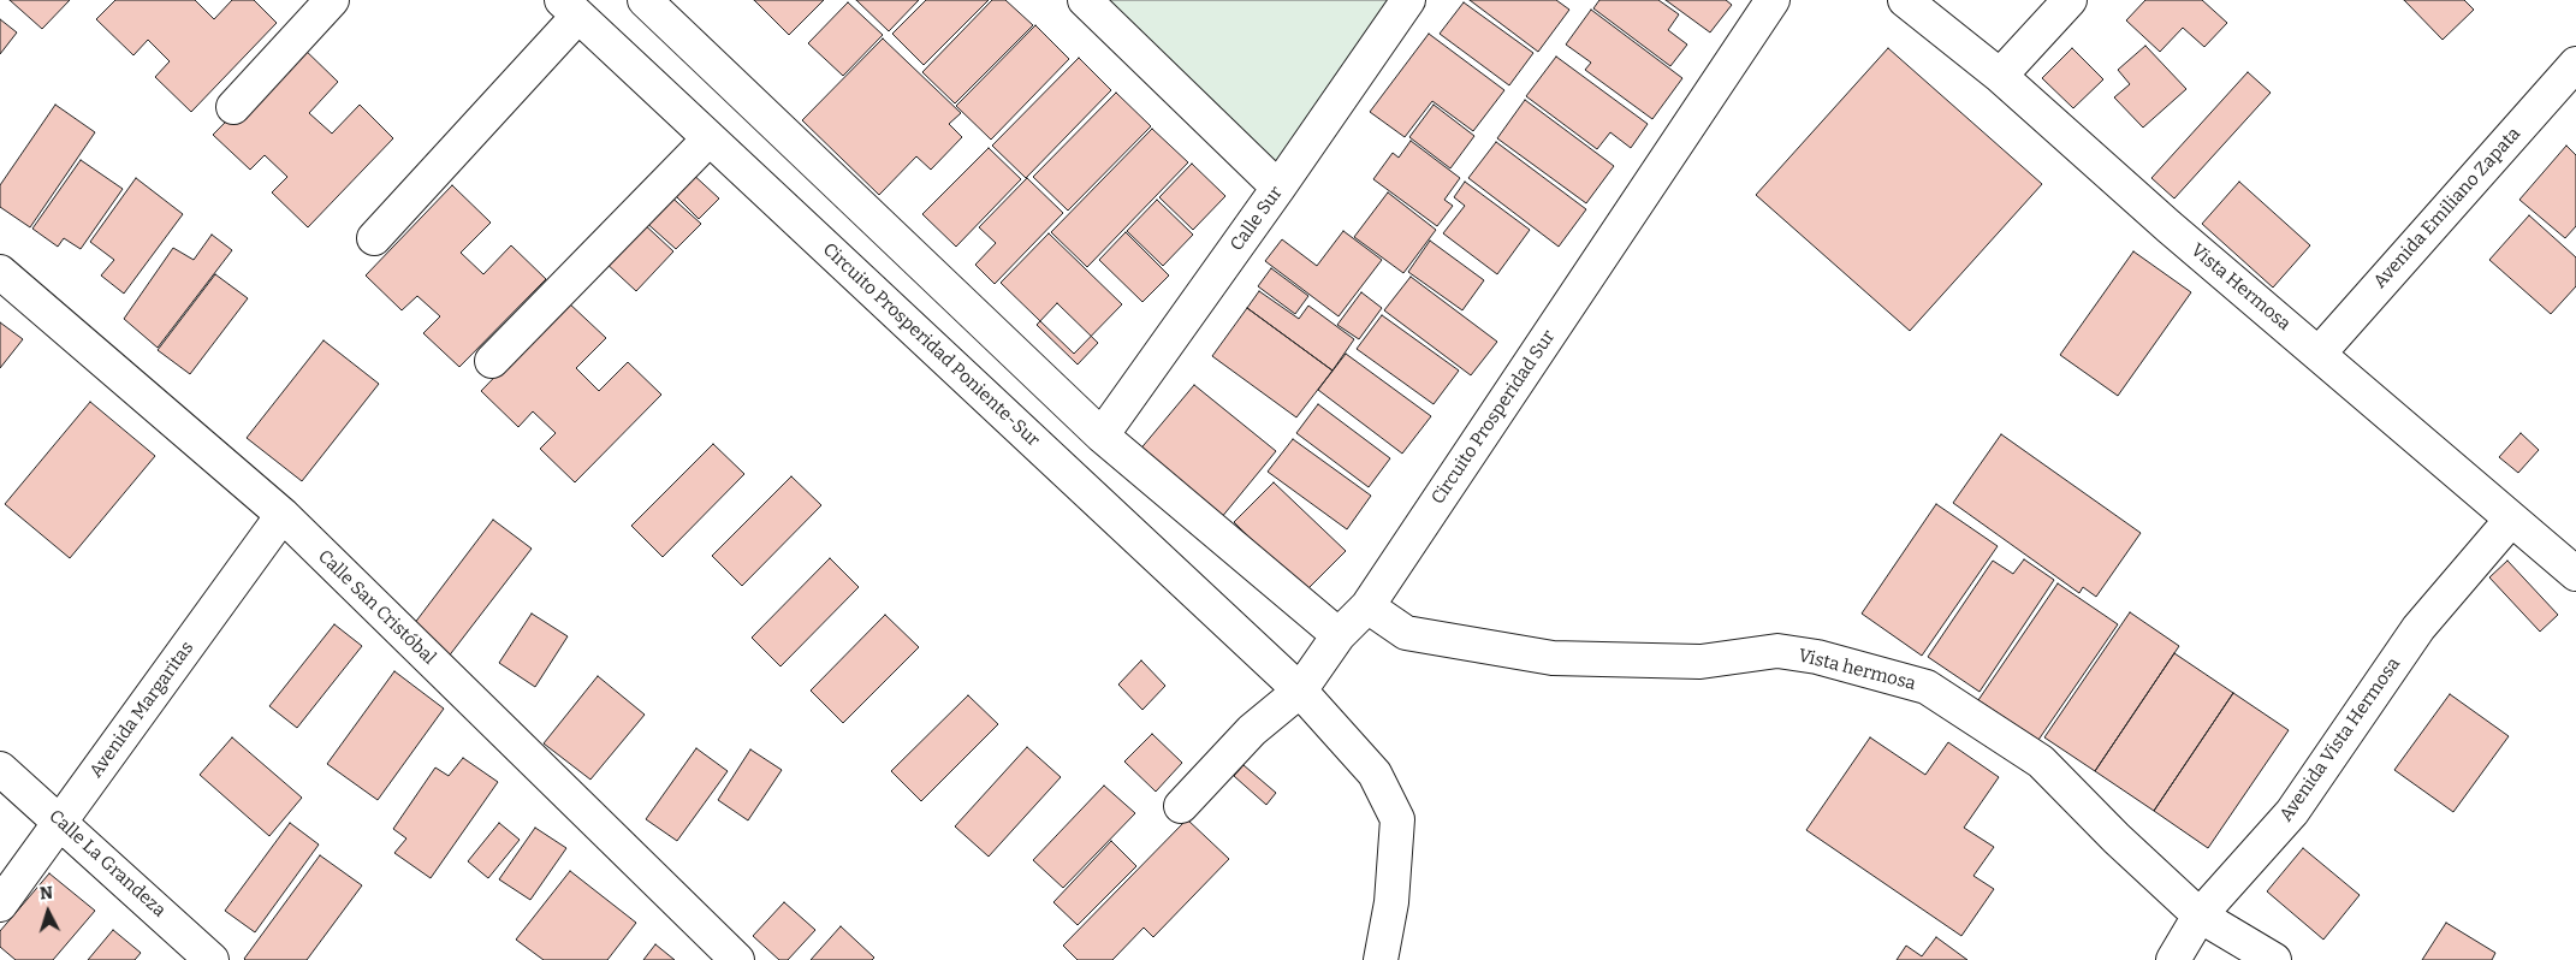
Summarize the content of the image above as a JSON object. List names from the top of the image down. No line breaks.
{"streets":{"street":["Avenida Emiliano Zapata","Calle Sur","Vista Hermosa","Circuito Prosperidad Poniente-Sur","Circuito Prosperidad Sur","Calle San Cristóbal","Vista hermosa","Avenida Margaritas","Avenida Vista Hermosa","Calle La Grandeza"]},"crossings":[["Avenida Emiliano Zapata","Vista Hermosa"],["Vista Hermosa","Avenida Vista Hermosa"],["Circuito Prosperidad Poniente-Sur","Circuito Prosperidad Sur"],["Circuito Prosperidad Sur","Vista hermosa"],["Calle San Cristóbal","Avenida Margaritas"],["Vista hermosa","Avenida Vista Hermosa"],["Avenida Margaritas","Calle La Grandeza"]],"north":"top"}
